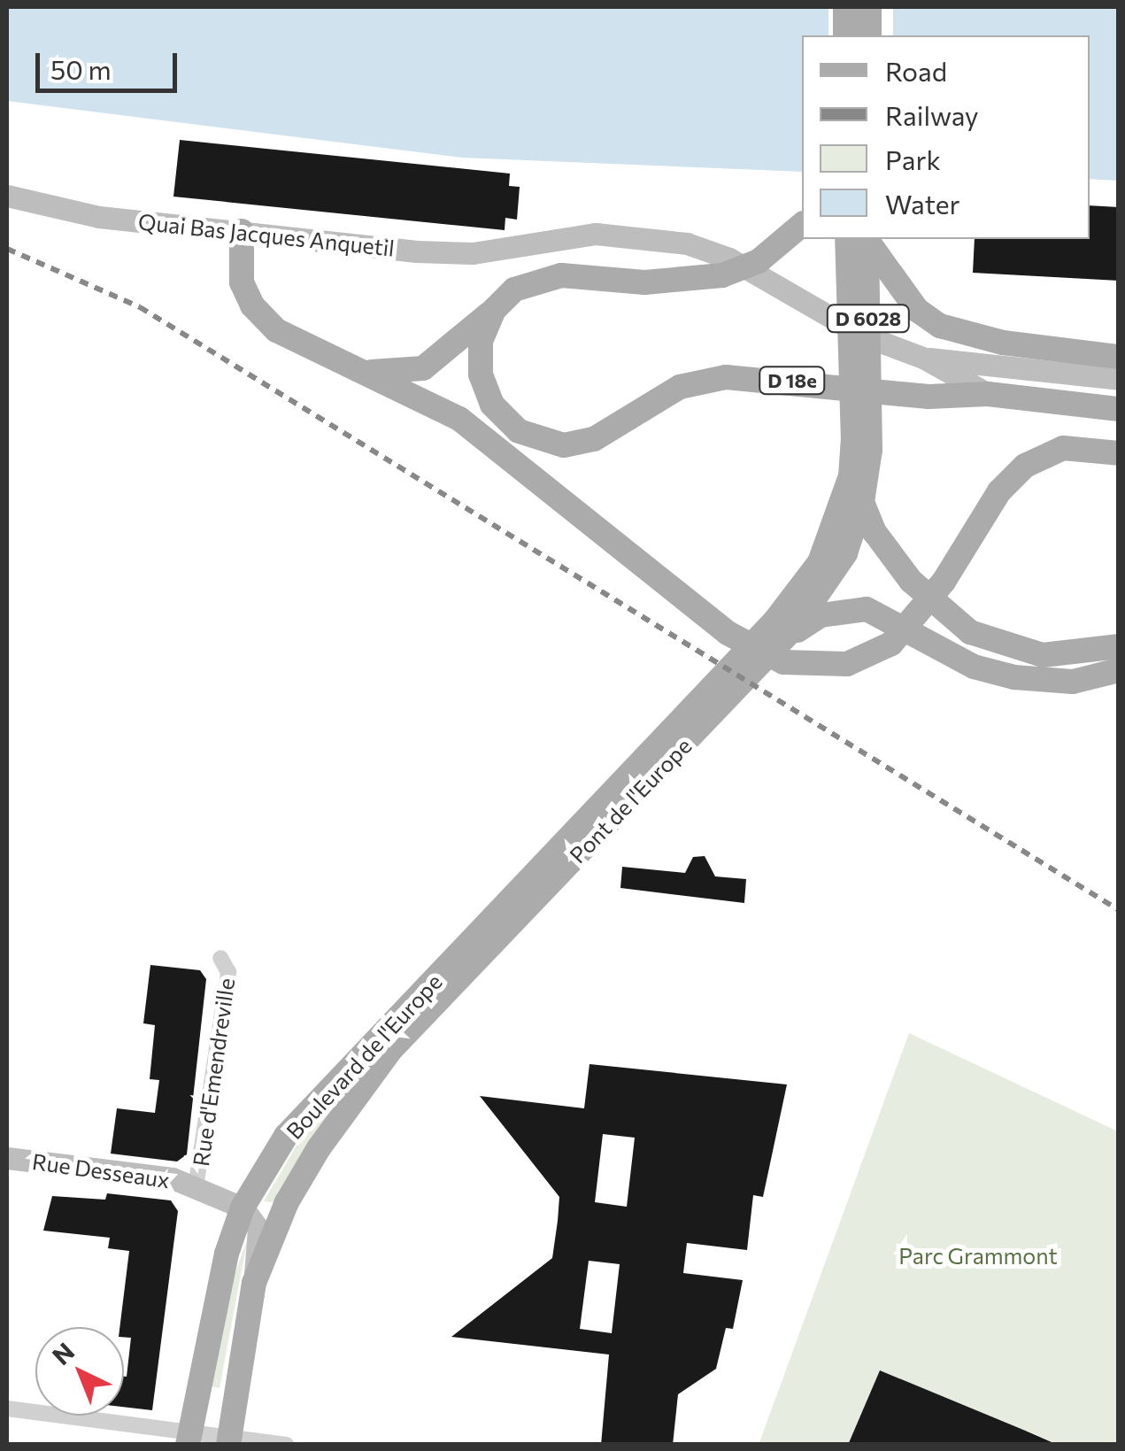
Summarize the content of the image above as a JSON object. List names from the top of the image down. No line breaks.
{"streets":{"main road":["Quai Bas Jacques Anquetil","D 6028","D 18e","Pont de l'Europe","Boulevard de l'Europe","Rue Desseaux"],"street":["Rue d'Emendreville"]},"crossings":[["Quai Bas Jacques Anquetil","D 18e"],["Pont de l'Europe","Boulevard de l'Europe"],["Boulevard de l'Europe","Rue Desseaux"],["Rue d'Emendreville","Rue Desseaux"]],"parks":["Parc Grammont"],"legend":["Road","Railway","Park","Water"],"scale_bar":"50 m","north":"top left"}
